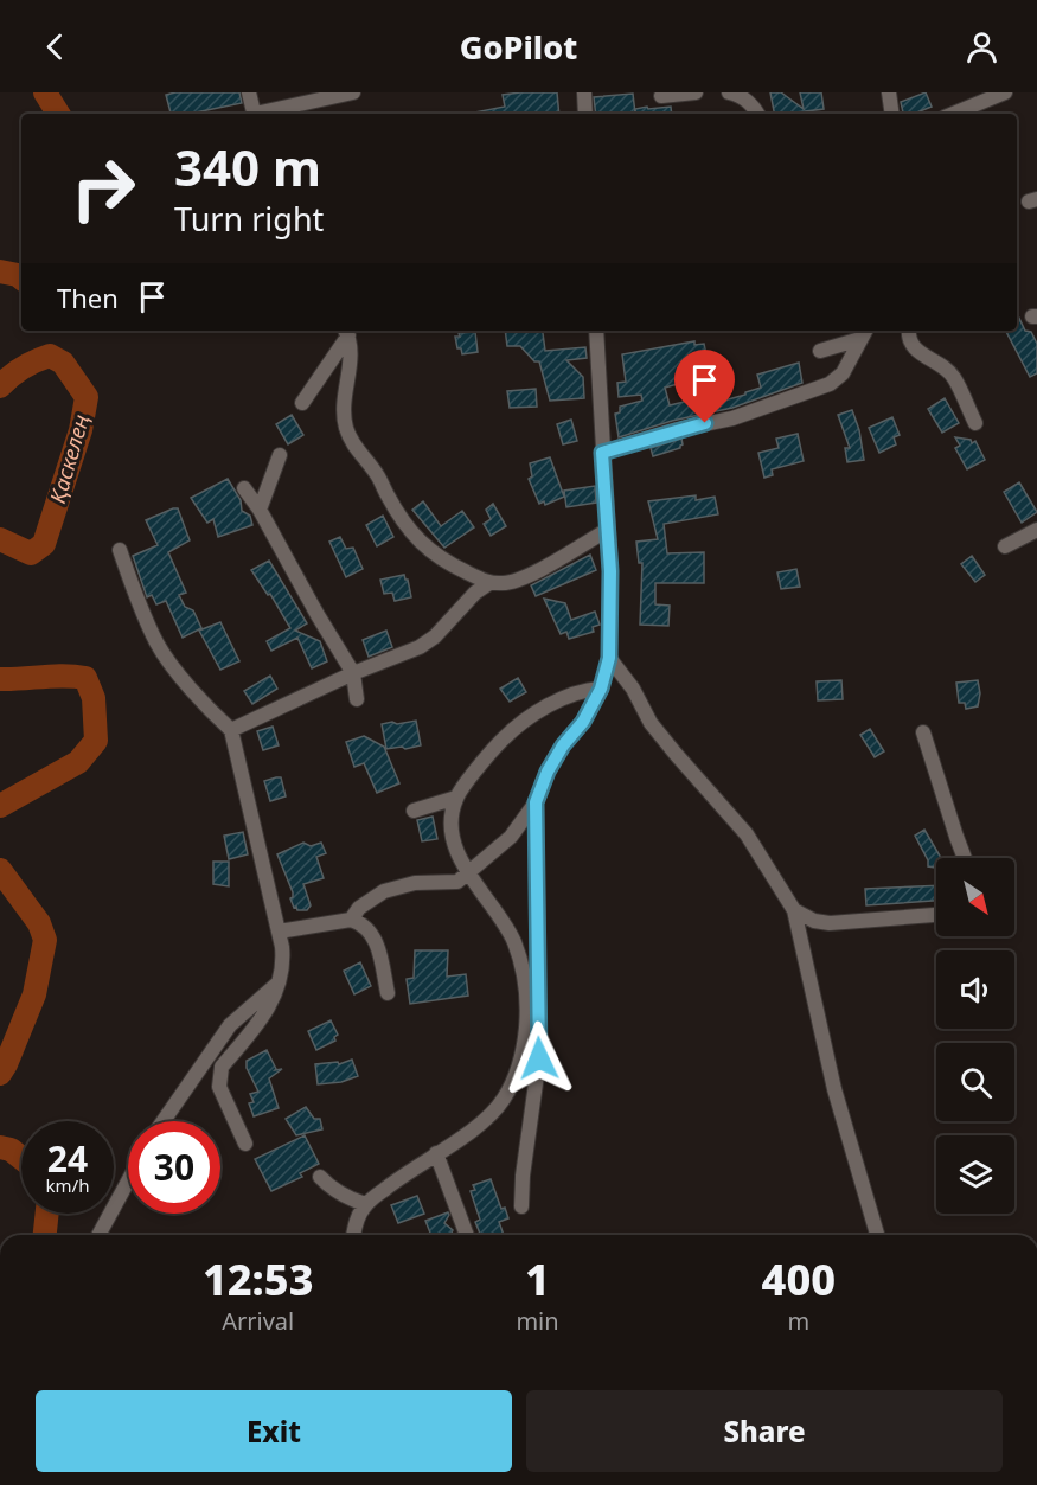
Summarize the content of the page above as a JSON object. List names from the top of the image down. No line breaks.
{"water":["Қаскелең"],"north":"bottom right","page":{"header":"GoPilot","turn":["340 m","Turn right"],"then":"Then","speed":"24 km/h","limit":"30","eta":["12:53","Arrival","1","min","400","m"],"buttons":["Exit","Share"]}}
